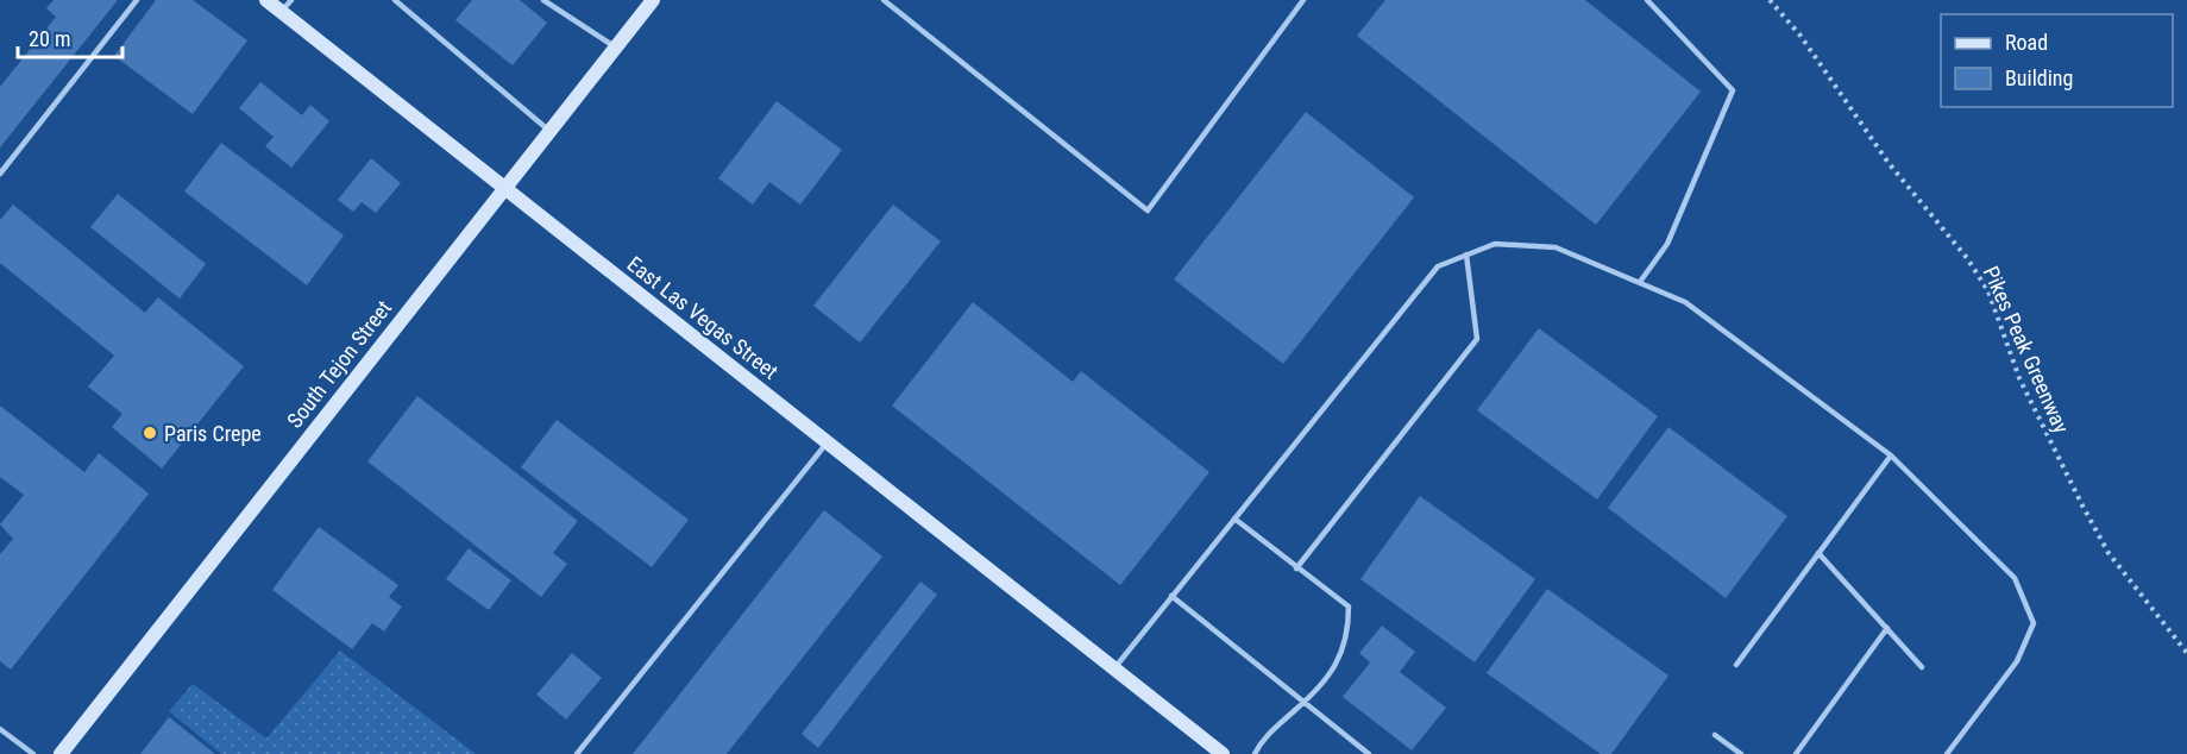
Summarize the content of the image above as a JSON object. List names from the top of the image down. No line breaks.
{"streets":{"street":["East Las Vegas Street","South Tejon Street"],"path":["Pikes Peak Greenway"]},"crossings":[["East Las Vegas Street","South Tejon Street"]],"places":["Paris Crepe"],"legend":["Road","Building"],"scale_bar":"20 m"}
